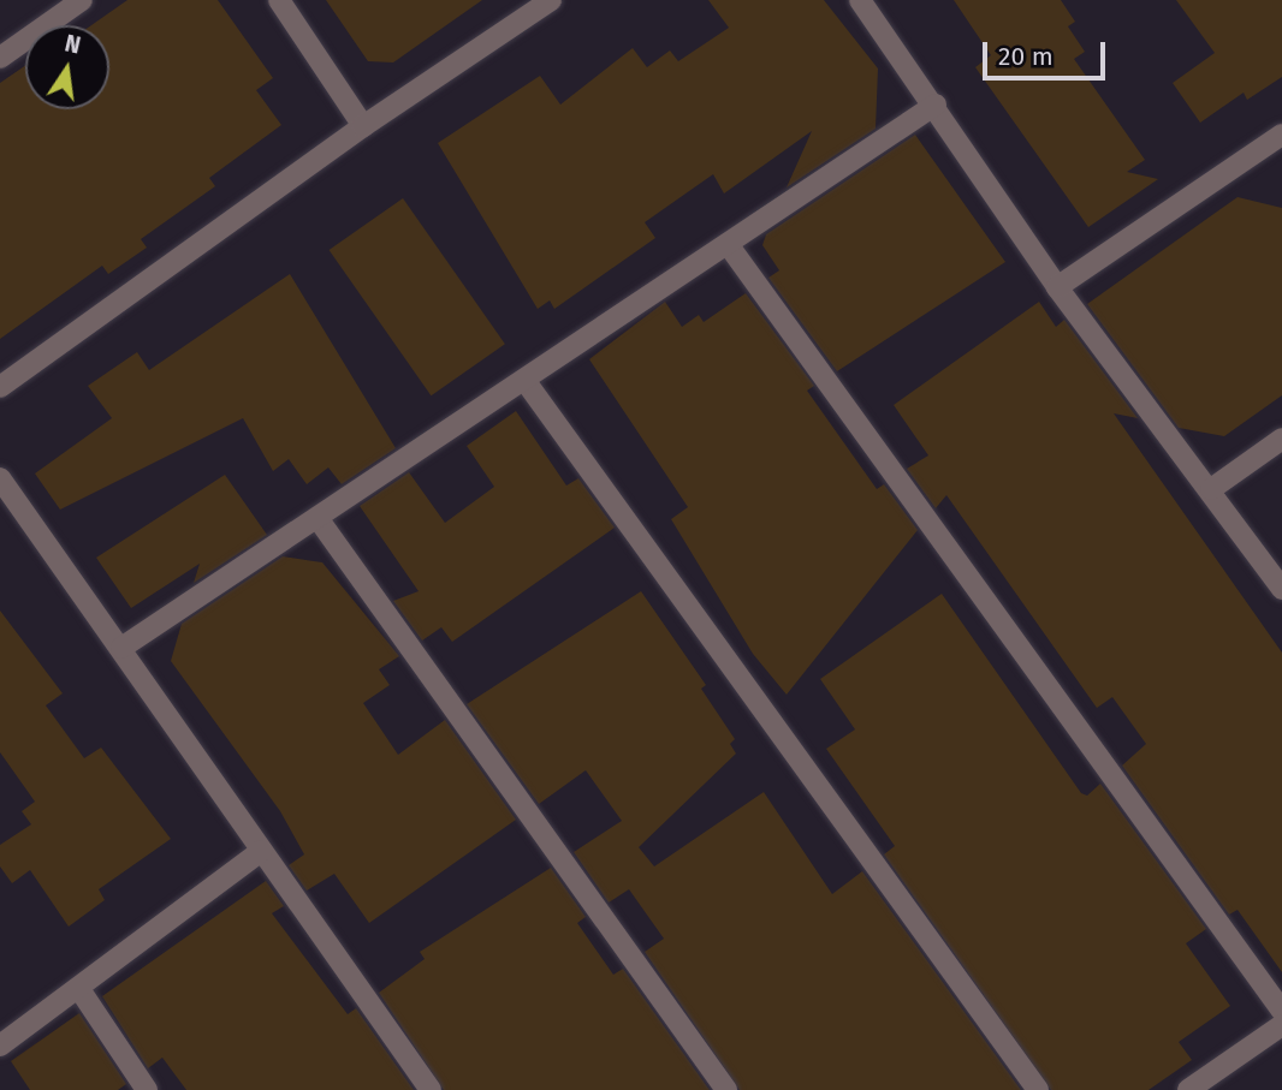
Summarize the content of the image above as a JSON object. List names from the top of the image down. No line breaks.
{"scale_bar":"20 m","north":"top"}
